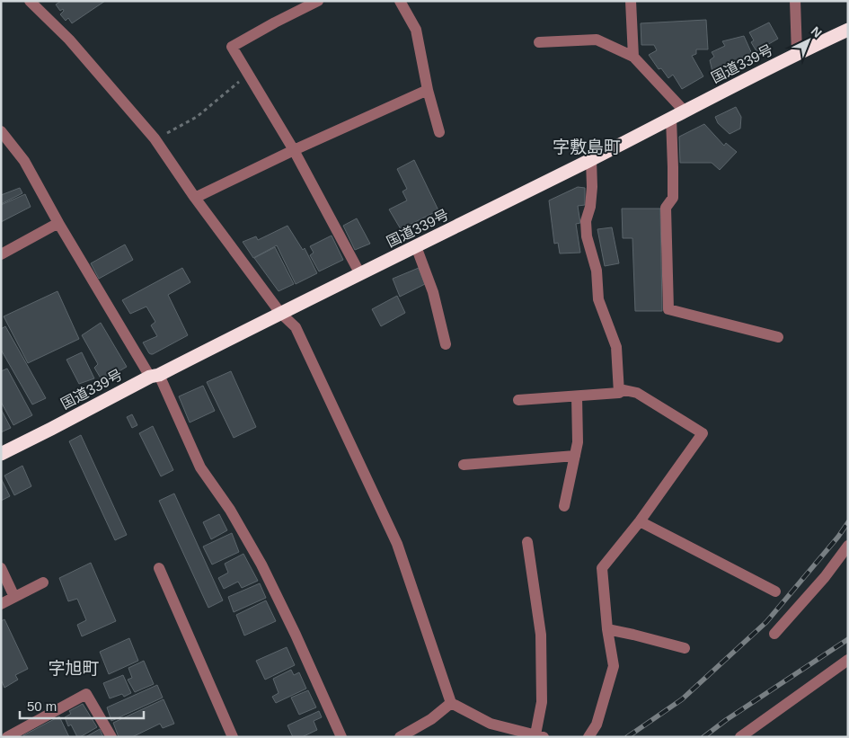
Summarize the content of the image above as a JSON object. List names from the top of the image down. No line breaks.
{"streets":{"highway":["国道339号"]},"districts":["字敷島町","字旭町"],"scale_bar":"50 m","north":"top right"}
